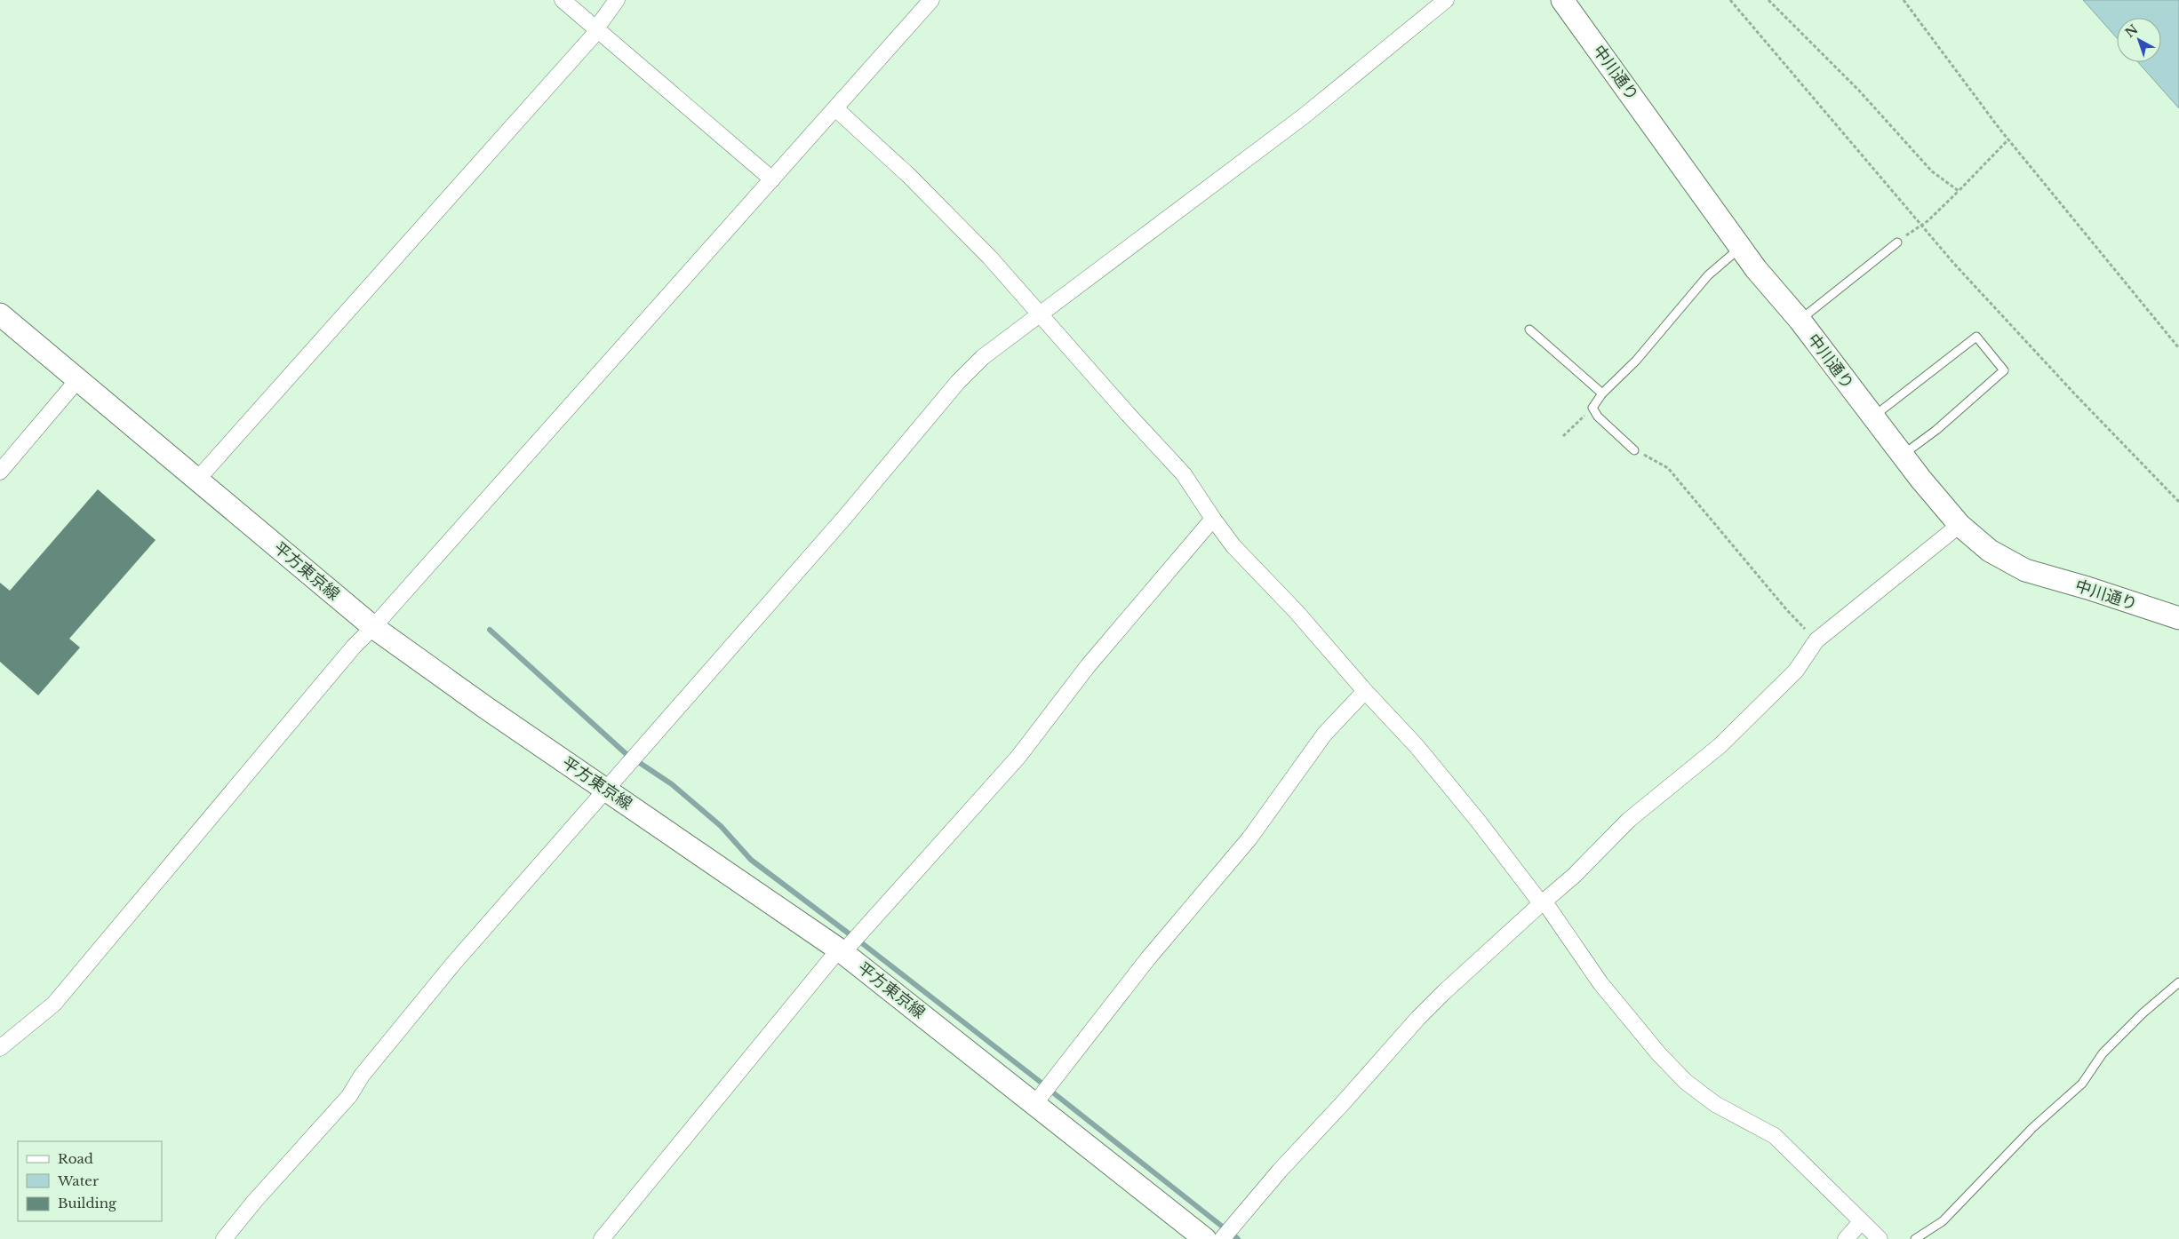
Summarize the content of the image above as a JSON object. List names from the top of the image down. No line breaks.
{"streets":{"main road":["中川通り","平方東京線"]},"legend":["Road","Water","Building"],"north":"top left"}
